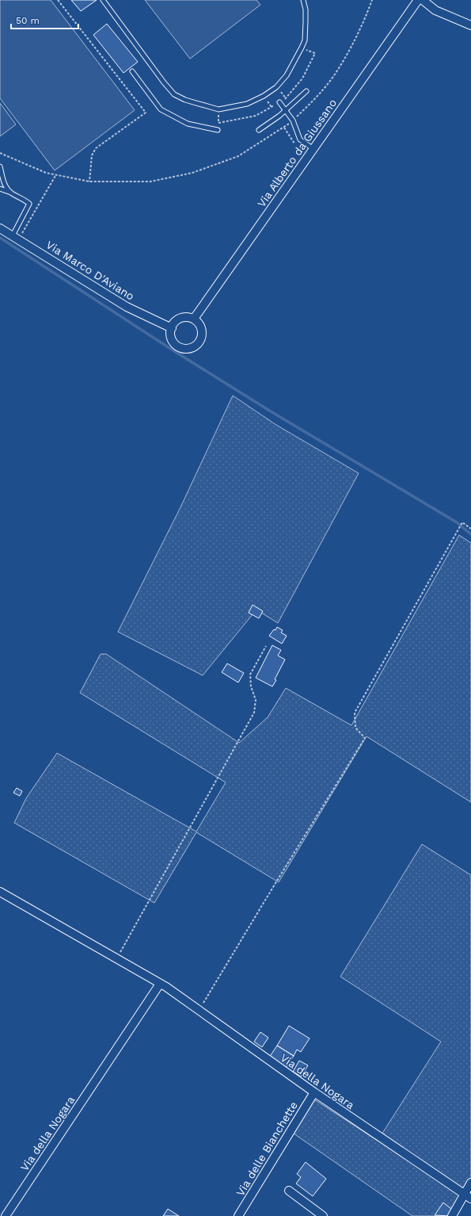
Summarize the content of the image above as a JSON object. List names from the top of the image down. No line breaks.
{"streets":{"street":["Via Alberto da Giussano","Via Marco D'Aviano","Via della Nogara","Via delle Bianchette"]},"crossings":[["Via Alberto da Giussano","Via Marco D'Aviano"],["Via della Nogara","Via delle Bianchette"]],"scale_bar":"50 m"}
